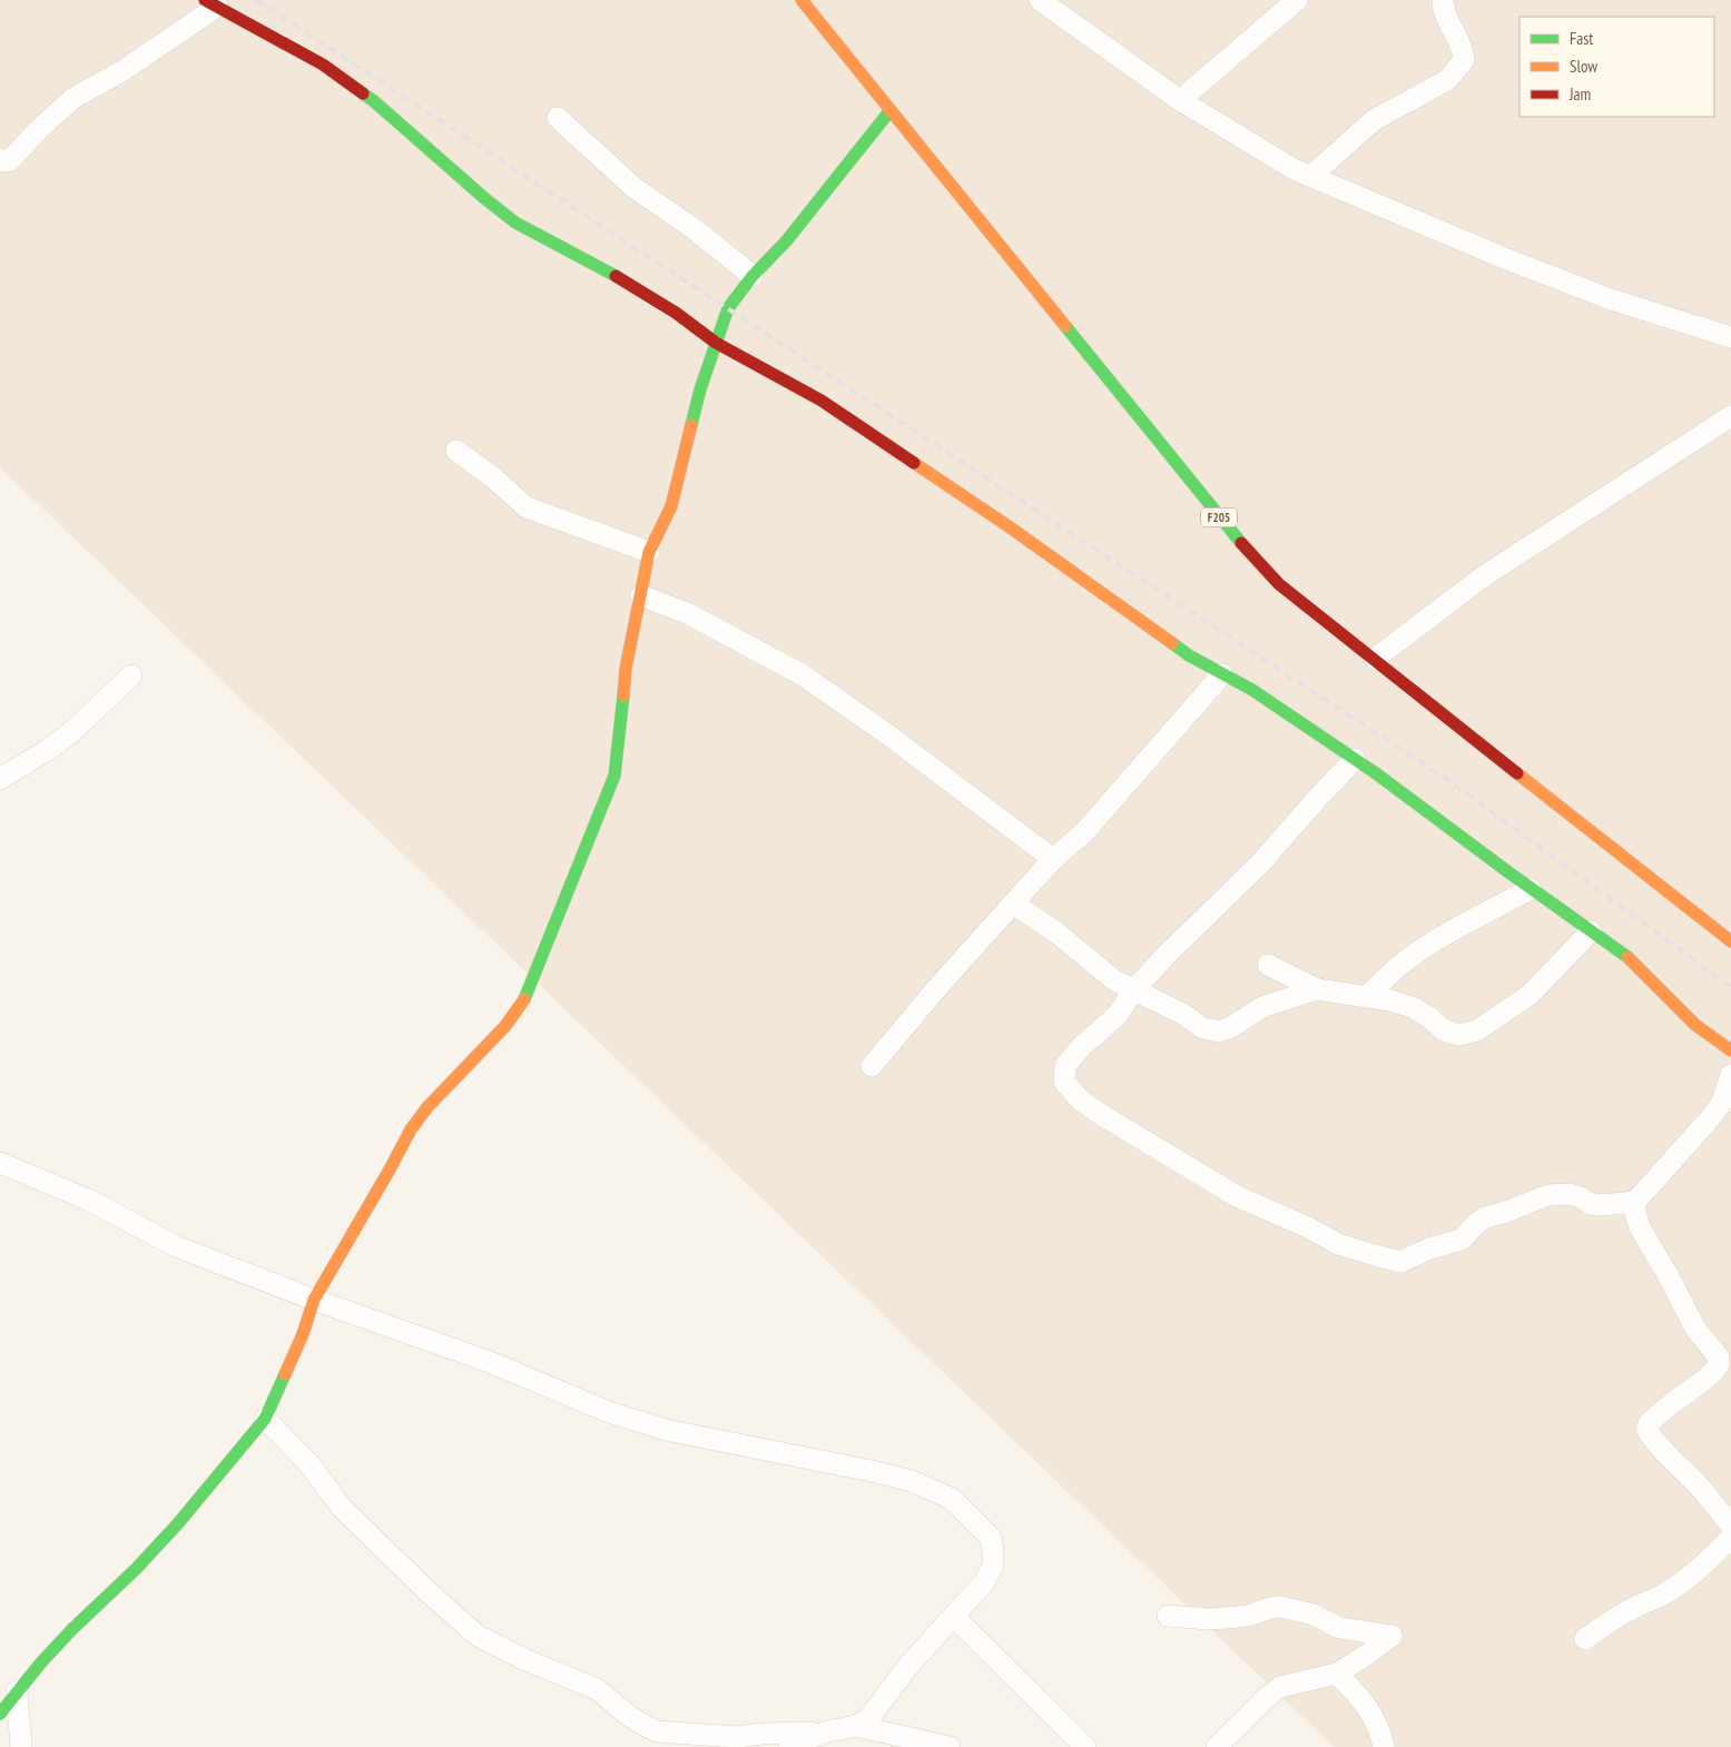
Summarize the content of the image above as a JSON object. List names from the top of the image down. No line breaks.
{"streets":{"street":["F205"]},"legend":["Fast","Slow","Jam"]}
